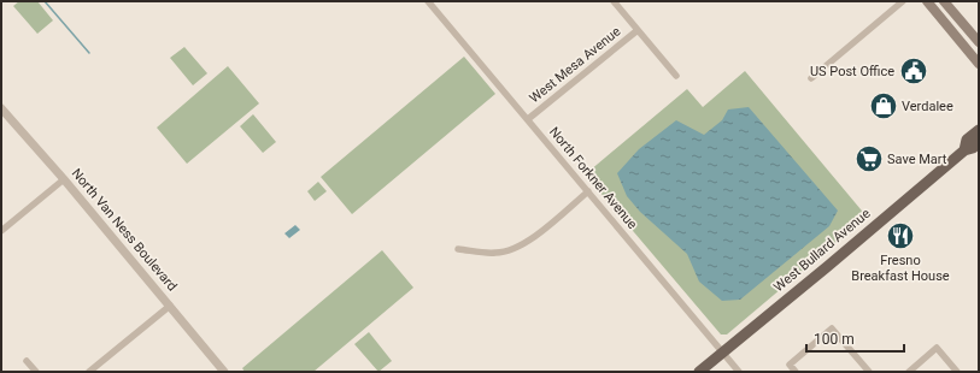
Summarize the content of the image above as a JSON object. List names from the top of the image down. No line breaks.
{"streets":{"main road":["West Bullard Avenue"],"street":["West Mesa Avenue","North Forkner Avenue","North Van Ness Boulevard"]},"crossings":[["West Mesa Avenue","North Forkner Avenue"],["North Forkner Avenue","West Bullard Avenue"]],"places":{"public building":["US Post Office"],"shop":["Verdalee"],"supermarket":["Save Mart"],"restaurant":["Fresno Breakfast House"]},"scale_bar":"100 m"}
